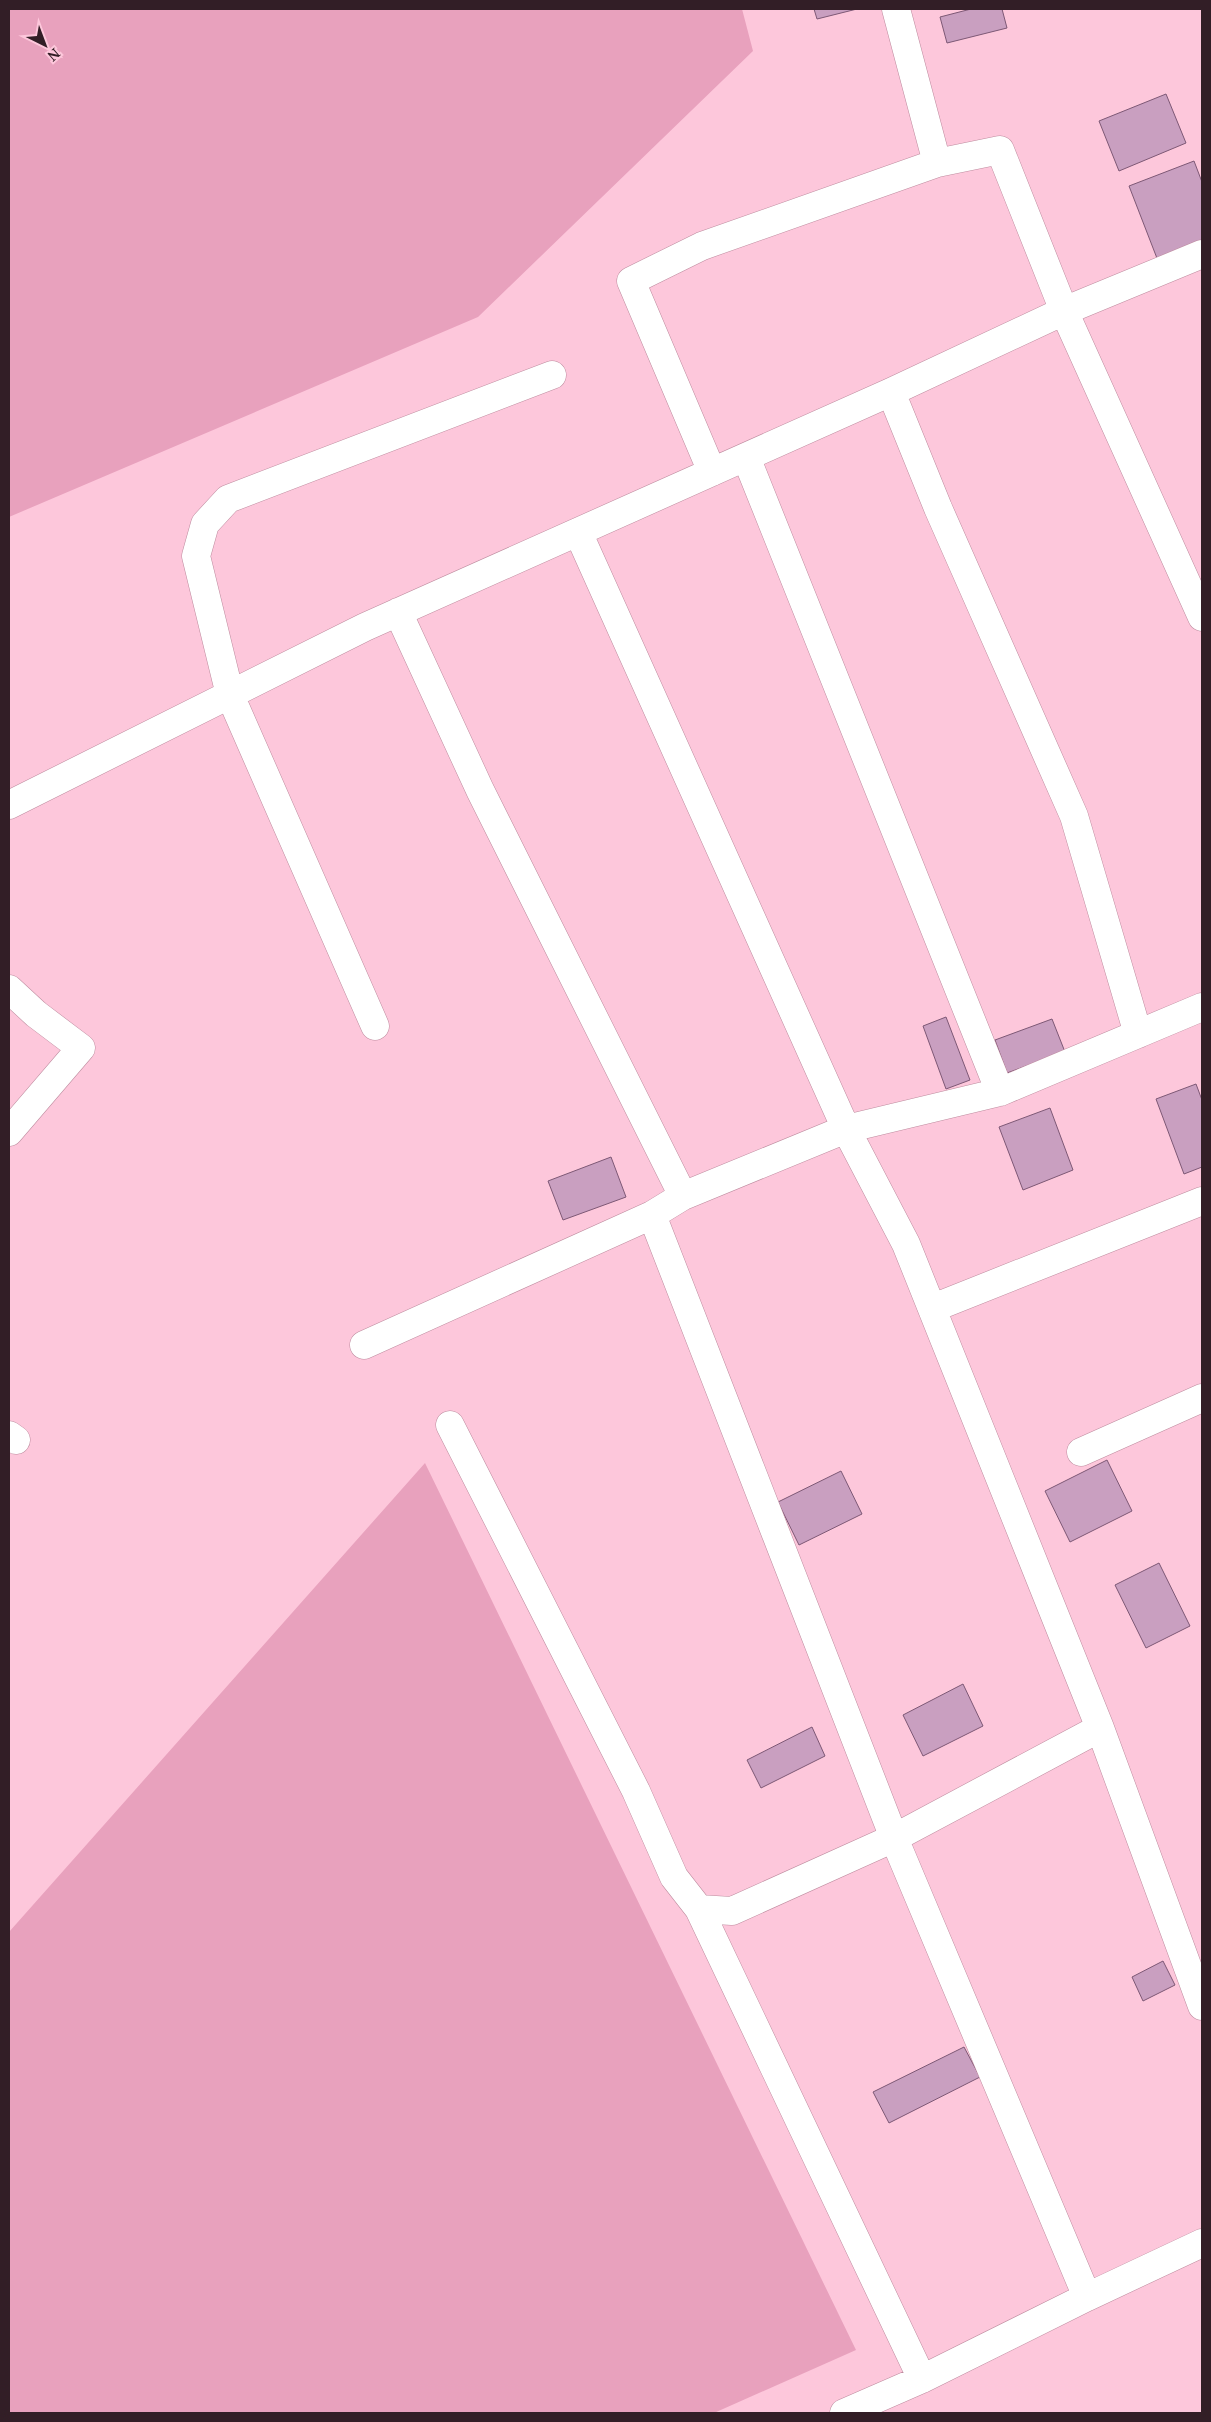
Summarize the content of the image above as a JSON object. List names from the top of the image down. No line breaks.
{"north":"bottom right"}
